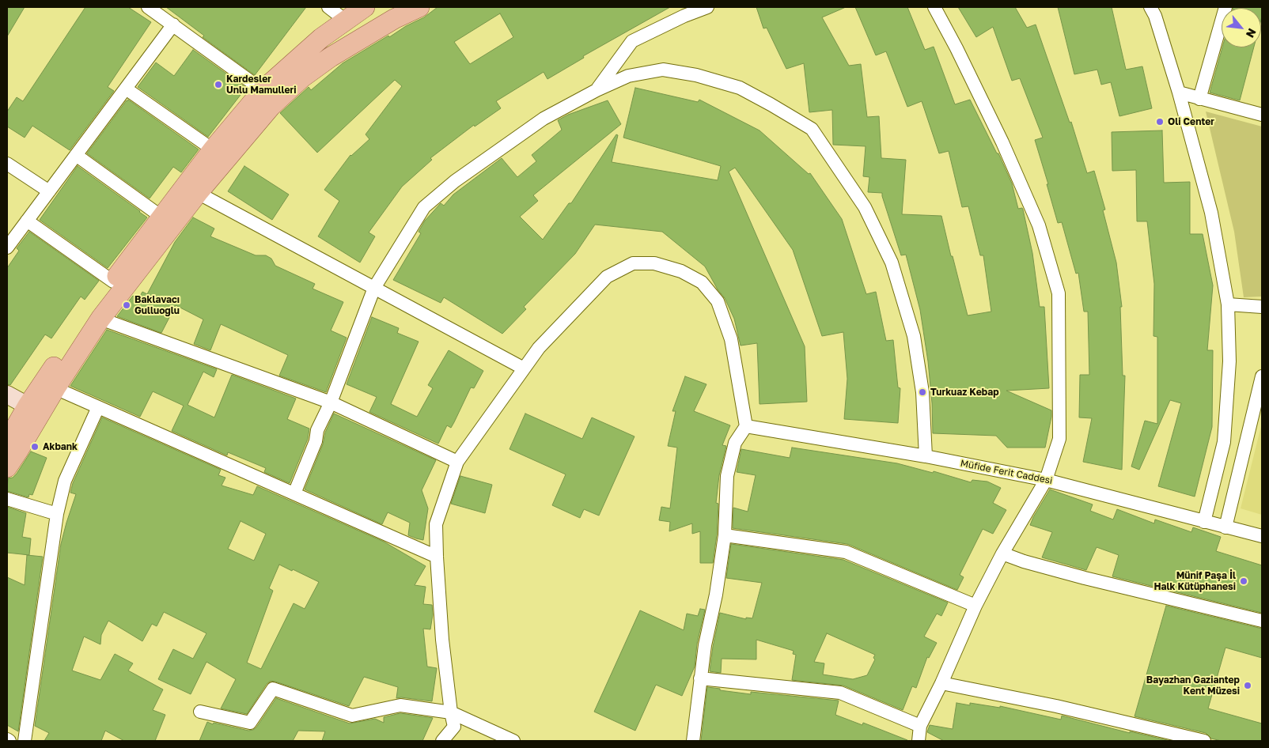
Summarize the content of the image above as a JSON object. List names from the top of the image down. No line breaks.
{"streets":{"street":["Müfide Ferit Caddesi"]},"places":["Kardesler Unlu Mamulleri","Oli Center","Baklavacı Gulluoglu","Turkuaz Kebap","Akbank","Münif Paşa İl Halk Kütüphanesi","Bayazhan Gaziantep Kent Müzesi"],"north":"bottom right"}
